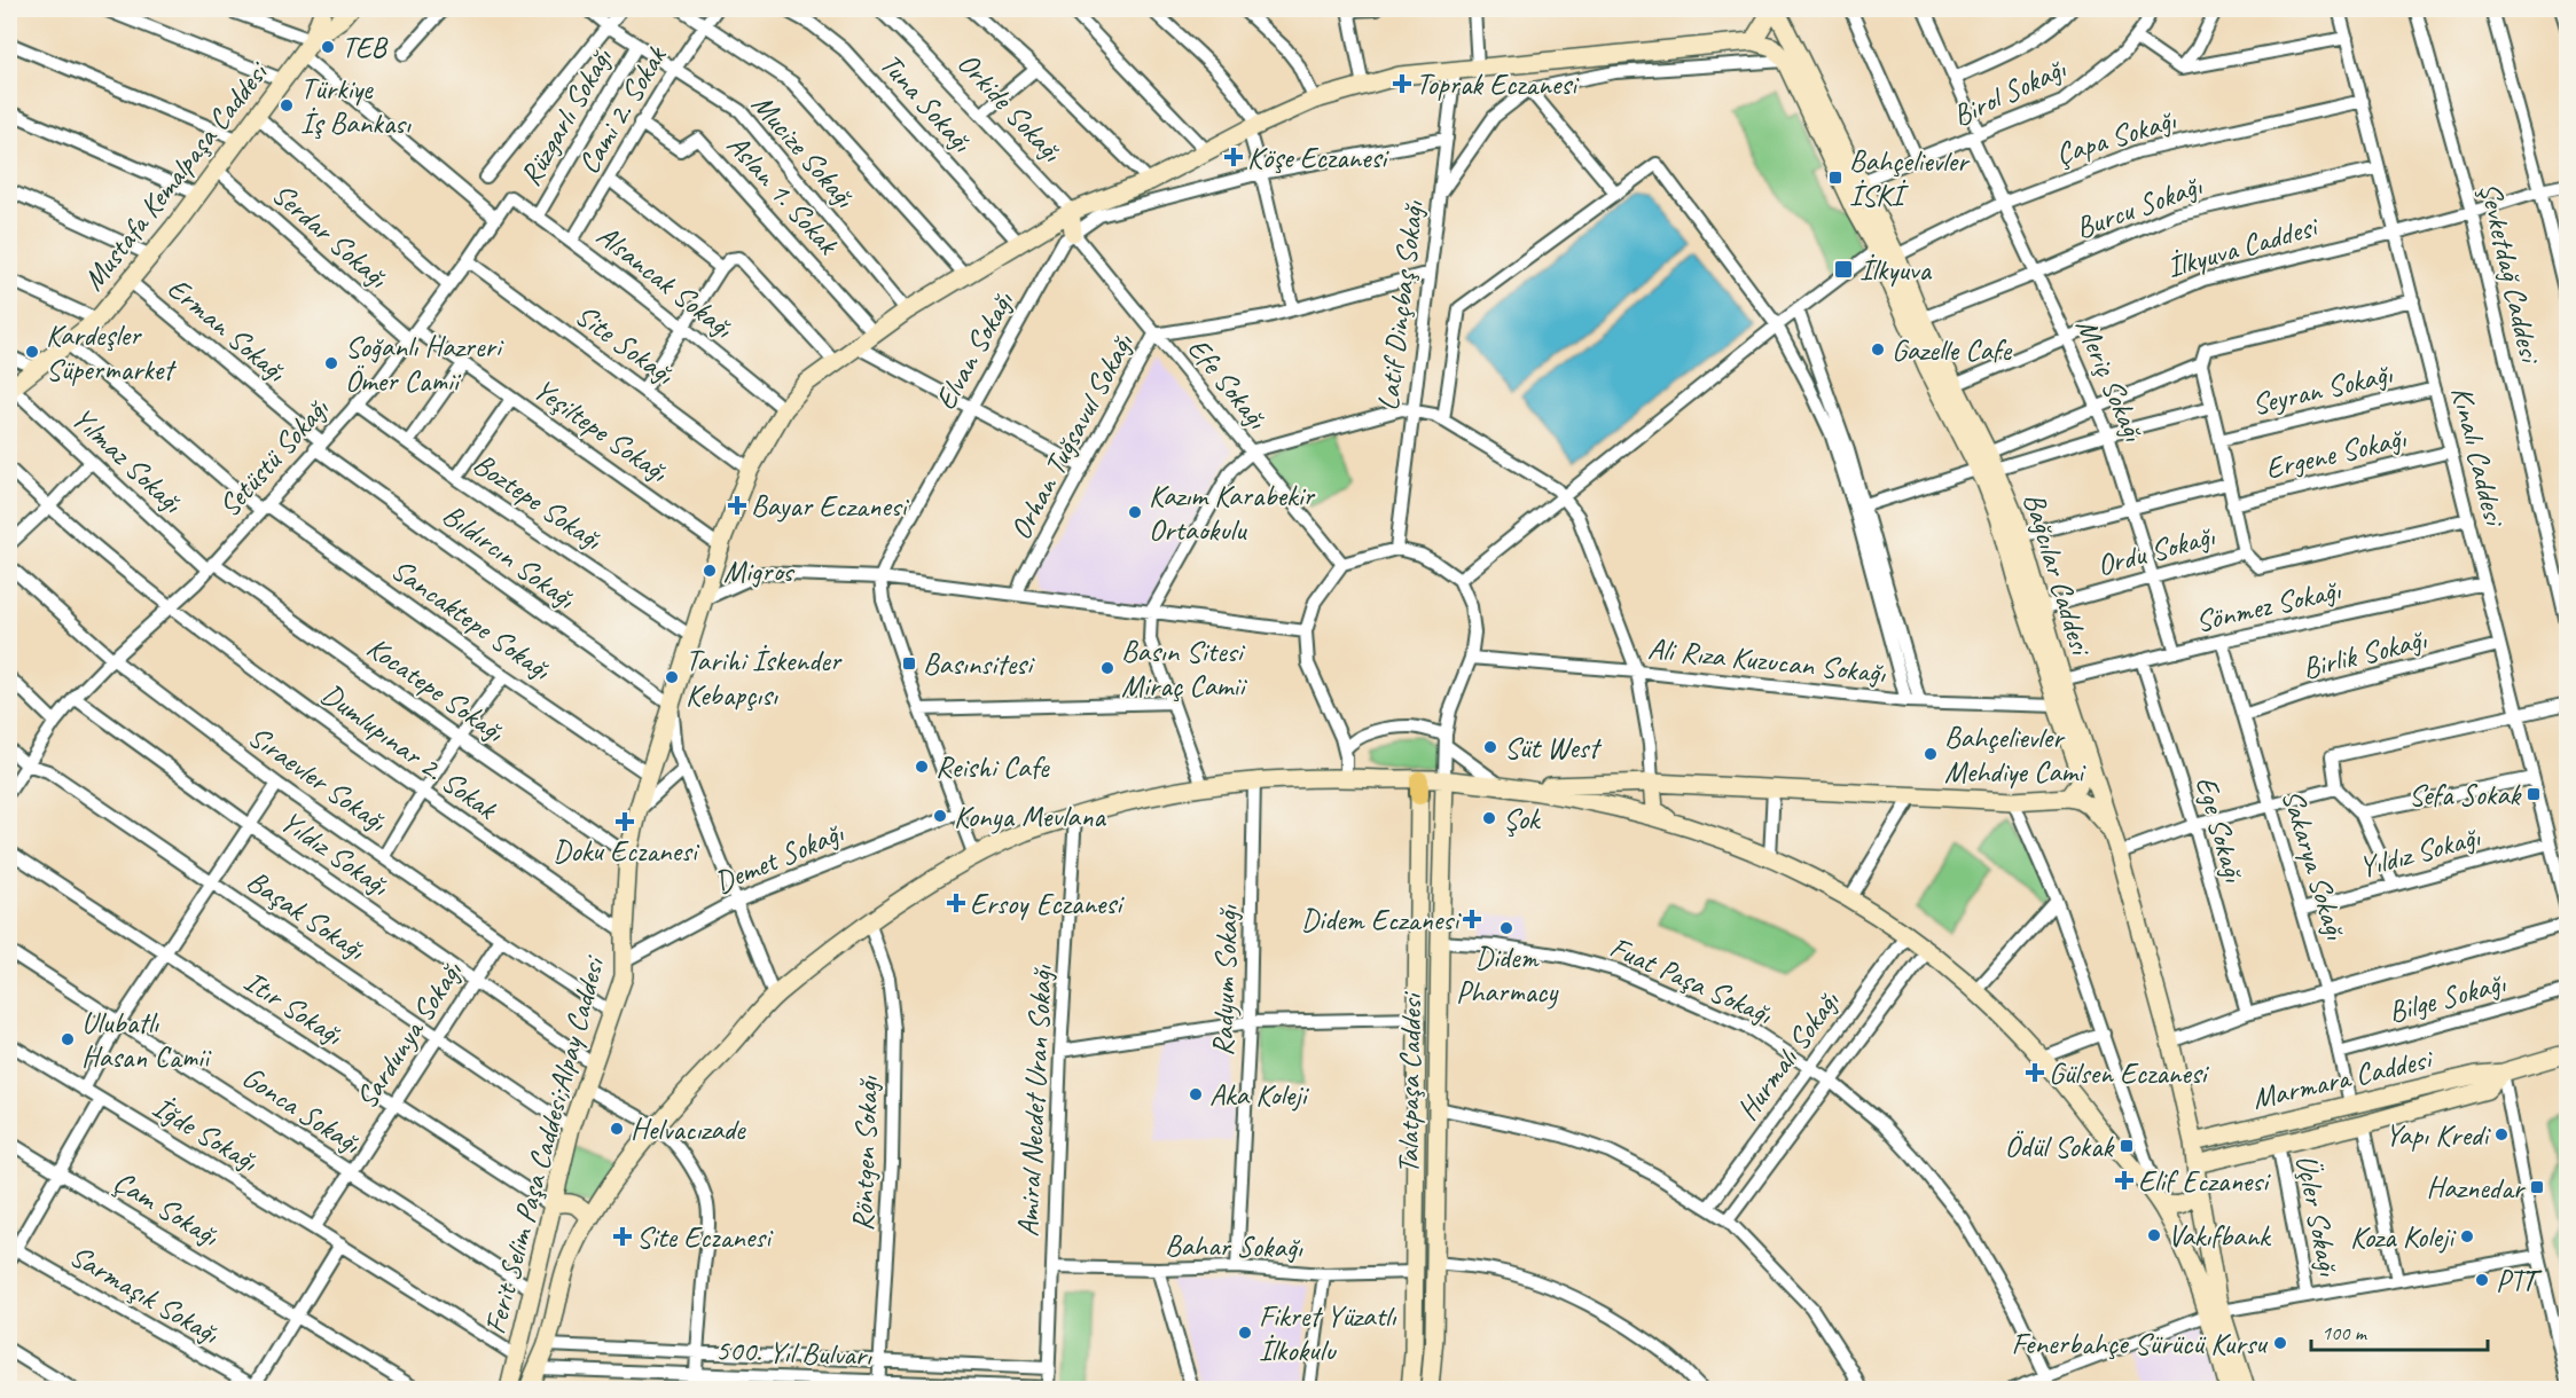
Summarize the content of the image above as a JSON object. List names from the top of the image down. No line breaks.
{"streets":{"main road":["Mustafa Kemalpaşa Caddesi","Bağcılar Caddesi","Marmara Caddesi","Talatpaşa Caddesi","Ferit Selim Paşa Caddesi;Alpay Caddesi"],"street":["Birol Sokağı","Tuna Sokağı","Orkide Sokağı","Cami 2. Sokak","Rüzgarlı Sokağı","Çapa Sokağı","Mucize Sokağı","Aslan 1. Sokak","Burcu Sokağı","Serdar Sokağı","İlkyuva Caddesi","Şevketdağ Caddesi","Alsancak Sokağı","Latif Dinçbaş Sokağı","Erman Sokağı","Site Sokağı","Elvan Sokağı","Meriç Sokağı","Efe Sokağı","Seyran Sokağı","Yeşiltepe Sokağı","Orhan Tuğsavul Sokağı","Ergene Sokağı","Kınalı Caddesi","Setüstü Sokağı","Yılmaz Sokağı","Boztepe Sokağı","Ordu Sokağı","Bıldırcın Sokağı","Sönmez Sokağı","Sancaktepe Sokağı","Birlik Sokağı","Ali Rıza Kuzucan Sokağı","Kocatepe Sokağı","Dumlupınar 2. Sokak","Sıraevler Sokağı","Ege Sokağı","Yıldız Sokağı","Demet Sokağı","Sakarya Sokağı","Başak Sokağı","Fuat Paşa Sokağı","Radyum Sokağı","Bilge Sokağı","Itır Sokağı","Sardunya Sokağı","Hurmalı Sokağı","Amiral Necdet Uran Sokağı","Gonca Sokağı","İğde Sokağı","Röntgen Sokağı","Çam Sokağı","Üçler Sokağı","Bahar Sokağı","Sarmaşık Sokağı","500. Yıl Bulvarı"]},"crossings":[["Birol Sokağı","Meriç Sokağı"],["Tuna Sokağı","Ferit Selim Paşa Caddesi;Alpay Caddesi"],["Orkide Sokağı","Ferit Selim Paşa Caddesi;Alpay Caddesi"],["Cami 2. Sokak","Mucize Sokağı"],["Cami 2. Sokak","Aslan 1. Sokak"],["Cami 2. Sokak","Alsancak Sokağı"],["Rüzgarlı Sokağı","Mucize Sokağı"],["Rüzgarlı Sokağı","Alsancak Sokağı"],["Çapa Sokağı","Meriç Sokağı"],["Çapa Sokağı","Kınalı Caddesi"],["Mucize Sokağı","Ferit Selim Paşa Caddesi;Alpay Caddesi"],["Mustafa Kemalpaşa Caddesi","Serdar Sokağı"],["Mustafa Kemalpaşa Caddesi","Erman Sokağı"],["Mustafa Kemalpaşa Caddesi","Yılmaz Sokağı"],["Mustafa Kemalpaşa Caddesi","Sancaktepe Sokağı"],["Aslan 1. Sokak","Ferit Selim Paşa Caddesi;Alpay Caddesi"],["Burcu Sokağı","Meriç Sokağı"],["Burcu Sokağı","Kınalı Caddesi"],["Serdar Sokağı","Yeşiltepe Sokağı"],["Serdar Sokağı","Setüstü Sokağı"],["İlkyuva Caddesi","Şevketdağ Caddesi"],["İlkyuva Caddesi","Meriç Sokağı"],["İlkyuva Caddesi","Kınalı Caddesi"],["Alsancak Sokağı","Setüstü Sokağı"],["Alsancak Sokağı","Ferit Selim Paşa Caddesi;Alpay Caddesi"],["Latif Dinçbaş Sokağı","Elvan Sokağı"],["Latif Dinçbaş Sokağı","Orhan Tuğsavul Sokağı"],["Latif Dinçbaş Sokağı","Ferit Selim Paşa Caddesi;Alpay Caddesi"],["Erman Sokağı","Setüstü Sokağı"],["Erman Sokağı","Bıldırcın Sokağı"],["Site Sokağı","Setüstü Sokağı"],["Site Sokağı","Ferit Selim Paşa Caddesi;Alpay Caddesi"],["Elvan Sokağı","Efe Sokağı"],["Meriç Sokağı","Ordu Sokağı"],["Meriç Sokağı","Sönmez Sokağı"],["Efe Sokağı","Orhan Tuğsavul Sokağı"],["Seyran Sokağı","Kınalı Caddesi"],["Yeşiltepe Sokağı","Setüstü Sokağı"],["Yeşiltepe Sokağı","Ferit Selim Paşa Caddesi;Alpay Caddesi"],["Ergene Sokağı","Kınalı Caddesi"],["Kınalı Caddesi","Sönmez Sokağı"],["Kınalı Caddesi","Birlik Sokağı"],["Kınalı Caddesi","Yıldız Sokağı"],["Setüstü Sokağı","Yılmaz Sokağı"],["Setüstü Sokağı","Boztepe Sokağı"],["Setüstü Sokağı","Bıldırcın Sokağı"],["Setüstü Sokağı","Sancaktepe Sokağı"],["Setüstü Sokağı","Kocatepe Sokağı"],["Setüstü Sokağı","Dumlupınar 2. Sokak"],["Setüstü Sokağı","Sıraevler Sokağı"],["Setüstü Sokağı","Yıldız Sokağı"],["Yılmaz Sokağı","Kocatepe Sokağı"],["Boztepe Sokağı","Ferit Selim Paşa Caddesi;Alpay Caddesi"],["Ordu Sokağı","Bağcılar Caddesi"],["Bıldırcın Sokağı","Ferit Selim Paşa Caddesi;Alpay Caddesi"],["Bağcılar Caddesi","Sönmez Sokağı"],["Bağcılar Caddesi","Marmara Caddesi"],["Sönmez Sokağı","Ege Sokağı"],["Sönmez Sokağı","Sakarya Sokağı"],["Sancaktepe Sokağı","Ferit Selim Paşa Caddesi;Alpay Caddesi"],["Birlik Sokağı","Sakarya Sokağı"],["Kocatepe Sokağı","Ferit Selim Paşa Caddesi;Alpay Caddesi"],["Dumlupınar 2. Sokak","Ferit Selim Paşa Caddesi;Alpay Caddesi"],["Sıraevler Sokağı","Sardunya Sokağı"],["Sıraevler Sokağı","Ferit Selim Paşa Caddesi;Alpay Caddesi"],["Yıldız Sokağı","Sakarya Sokağı"],["Yıldız Sokağı","Sardunya Sokağı"],["Yıldız Sokağı","Ferit Selim Paşa Caddesi;Alpay Caddesi"],["Demet Sokağı","Ferit Selim Paşa Caddesi;Alpay Caddesi"],["Sakarya Sokağı","Bilge Sokağı"],["Sakarya Sokağı","Marmara Caddesi"],["Başak Sokağı","Sardunya Sokağı"],["Başak Sokağı","Ferit Selim Paşa Caddesi;Alpay Caddesi"],["Fuat Paşa Sokağı","Hurmalı Sokağı"],["Fuat Paşa Sokağı","Talatpaşa Caddesi"],["Radyum Sokağı","Bahar Sokağı"],["Itır Sokağı","Sardunya Sokağı"],["Itır Sokağı","Ferit Selim Paşa Caddesi;Alpay Caddesi"],["Sardunya Sokağı","Gonca Sokağı"],["Sardunya Sokağı","İğde Sokağı"],["Talatpaşa Caddesi","Bahar Sokağı"],["Amiral Necdet Uran Sokağı","Bahar Sokağı"],["Amiral Necdet Uran Sokağı","500. Yıl Bulvarı"],["Gonca Sokağı","Ferit Selim Paşa Caddesi;Alpay Caddesi"],["İğde Sokağı","Ferit Selim Paşa Caddesi;Alpay Caddesi"],["Röntgen Sokağı","500. Yıl Bulvarı"]],"places":{"other":["TEB","Türkiye İş Bankası","Gazelle Cafe","Kardeşler Süpermarket","Soğanlı Hazreri Ömer Camii","Kazım Karabekir Ortaokulu","Migros","Basın Sitesi Miraç Camii","Tarihi İskender Kebapçısı","Süt West","Bahçelievler Mehdiye Cami","Reishi Cafe","Konya Mevlana","Şok","Didem Pharmacy","Ulubatlı Hasan Camii","Aka Koleji","Helvacızade","Yapı Kredi","Vakıfbank","Koza Koleji","PTT","Fikret Yüzatlı İlkokulu","Fenerbahçe Sürücü Kursu"],"health":["Toprak Eczanesi","Köşe Eczanesi","Bayar Eczanesi","Doku Eczanesi","Ersoy Eczanesi","Didem Eczanesi","Gülsen Eczanesi","Elif Eczanesi","Site Eczanesi"],"transit":["Bahçelievler İSKİ","İlkyuva","Basınsitesi","Sefa Sokak","Ödül Sokak","Haznedar"]},"scale_bar":"100 m"}
